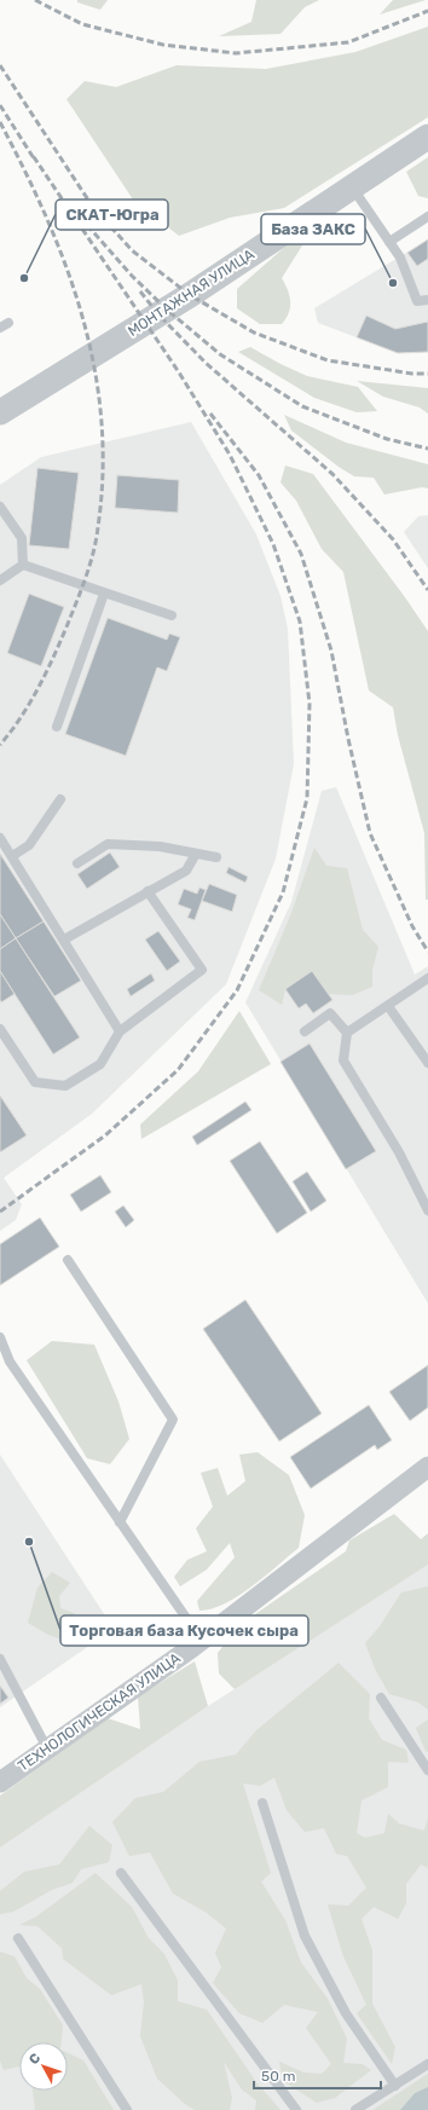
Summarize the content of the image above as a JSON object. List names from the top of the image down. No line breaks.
{"streets":{"street":["МОНТАЖНАЯ УЛИЦА","ТЕХНОЛОГИЧЕСКАЯ УЛИЦА"]},"places":["СКАТ-Югра","База ЗАКС","Торговая база Кусочек сыра"],"scale_bar":"50 m","north":"top left"}
